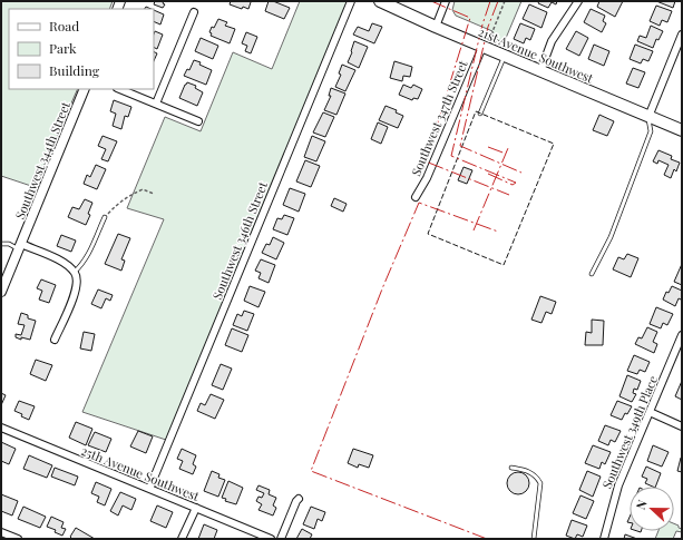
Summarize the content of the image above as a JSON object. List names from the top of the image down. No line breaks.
{"streets":{"main road":["21st Avenue Southwest"],"street":["Southwest 347th Street","Southwest 344th Street","Southwest 346th Street","Southwest 349th Place","25th Avenue Southwest"]},"crossings":[["21st Avenue Southwest","Southwest 347th Street"],["Southwest 346th Street","25th Avenue Southwest"]],"legend":["Road","Park","Building"],"north":"left"}
